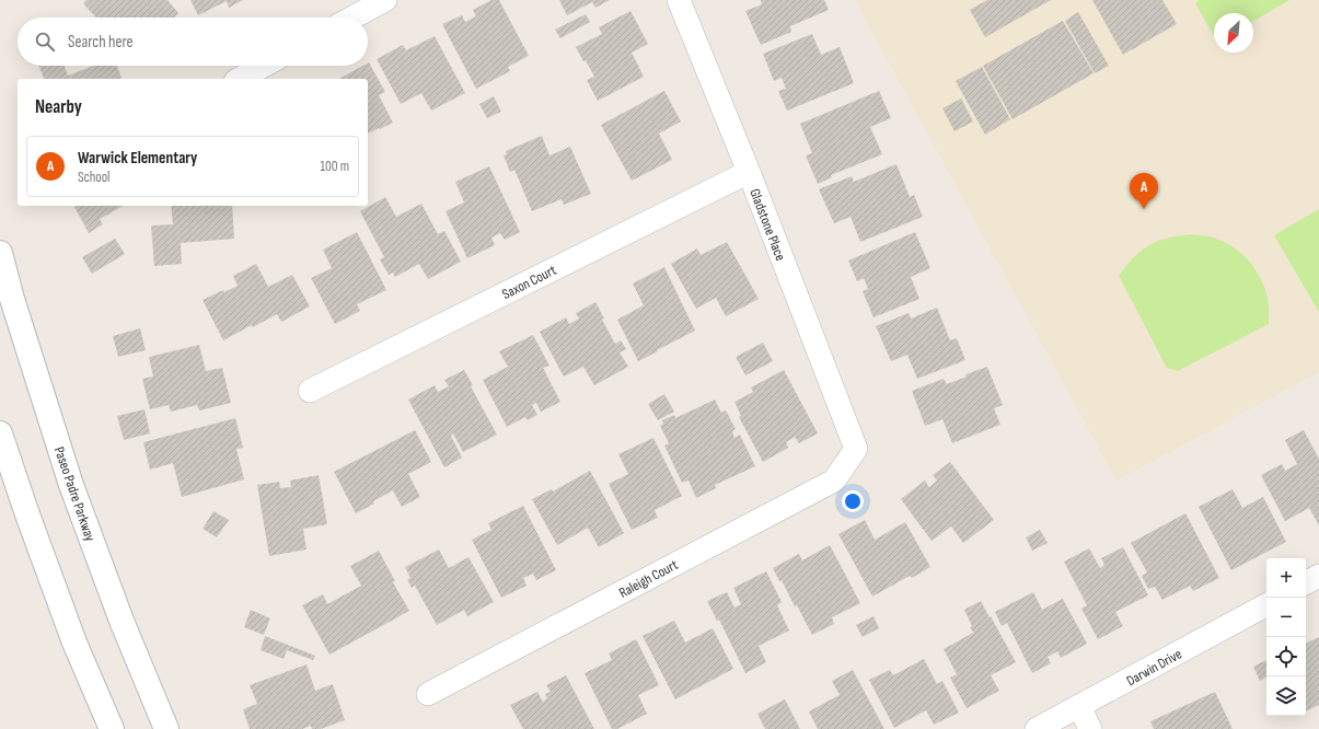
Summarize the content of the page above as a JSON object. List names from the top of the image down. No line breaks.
{"streets":{"main road":["Paseo Padre Parkway"],"street":["Gladstone Place","Saxon Court","Raleigh Court","Darwin Drive"]},"crossings":[["Gladstone Place","Saxon Court"],["Gladstone Place","Raleigh Court"]],"north":"bottom left","page":{"search":"Search here","heading":"Nearby","list":[{"mark":"A","name":"Warwick Elementary","note":"School","value":"100 m"}],"pins":"A","map_buttons":["+","−"]}}
